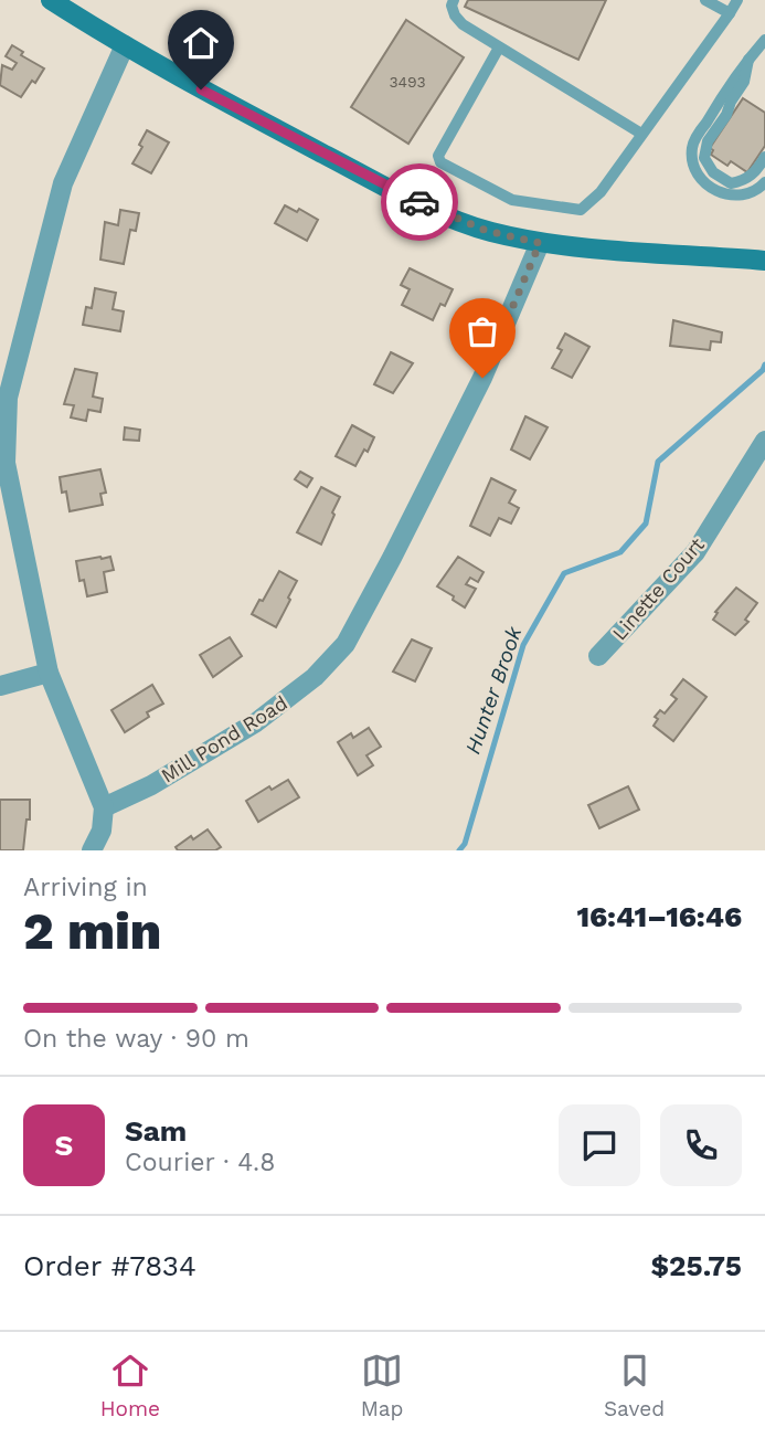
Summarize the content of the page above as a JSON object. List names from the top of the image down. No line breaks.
{"streets":{"street":["Linette Court","Mill Pond Road"]},"water":["Hunter Brook"],"house_numbers":["3493"],"page":{"heading":["2 min","Arriving in","16:41–16:46"],"panel":["Sam","Courier · 4.8","Order #7834","$25.75"],"bar":"On the way · 90 m","round":"S","tabs":["Home","Map","Saved"]}}
